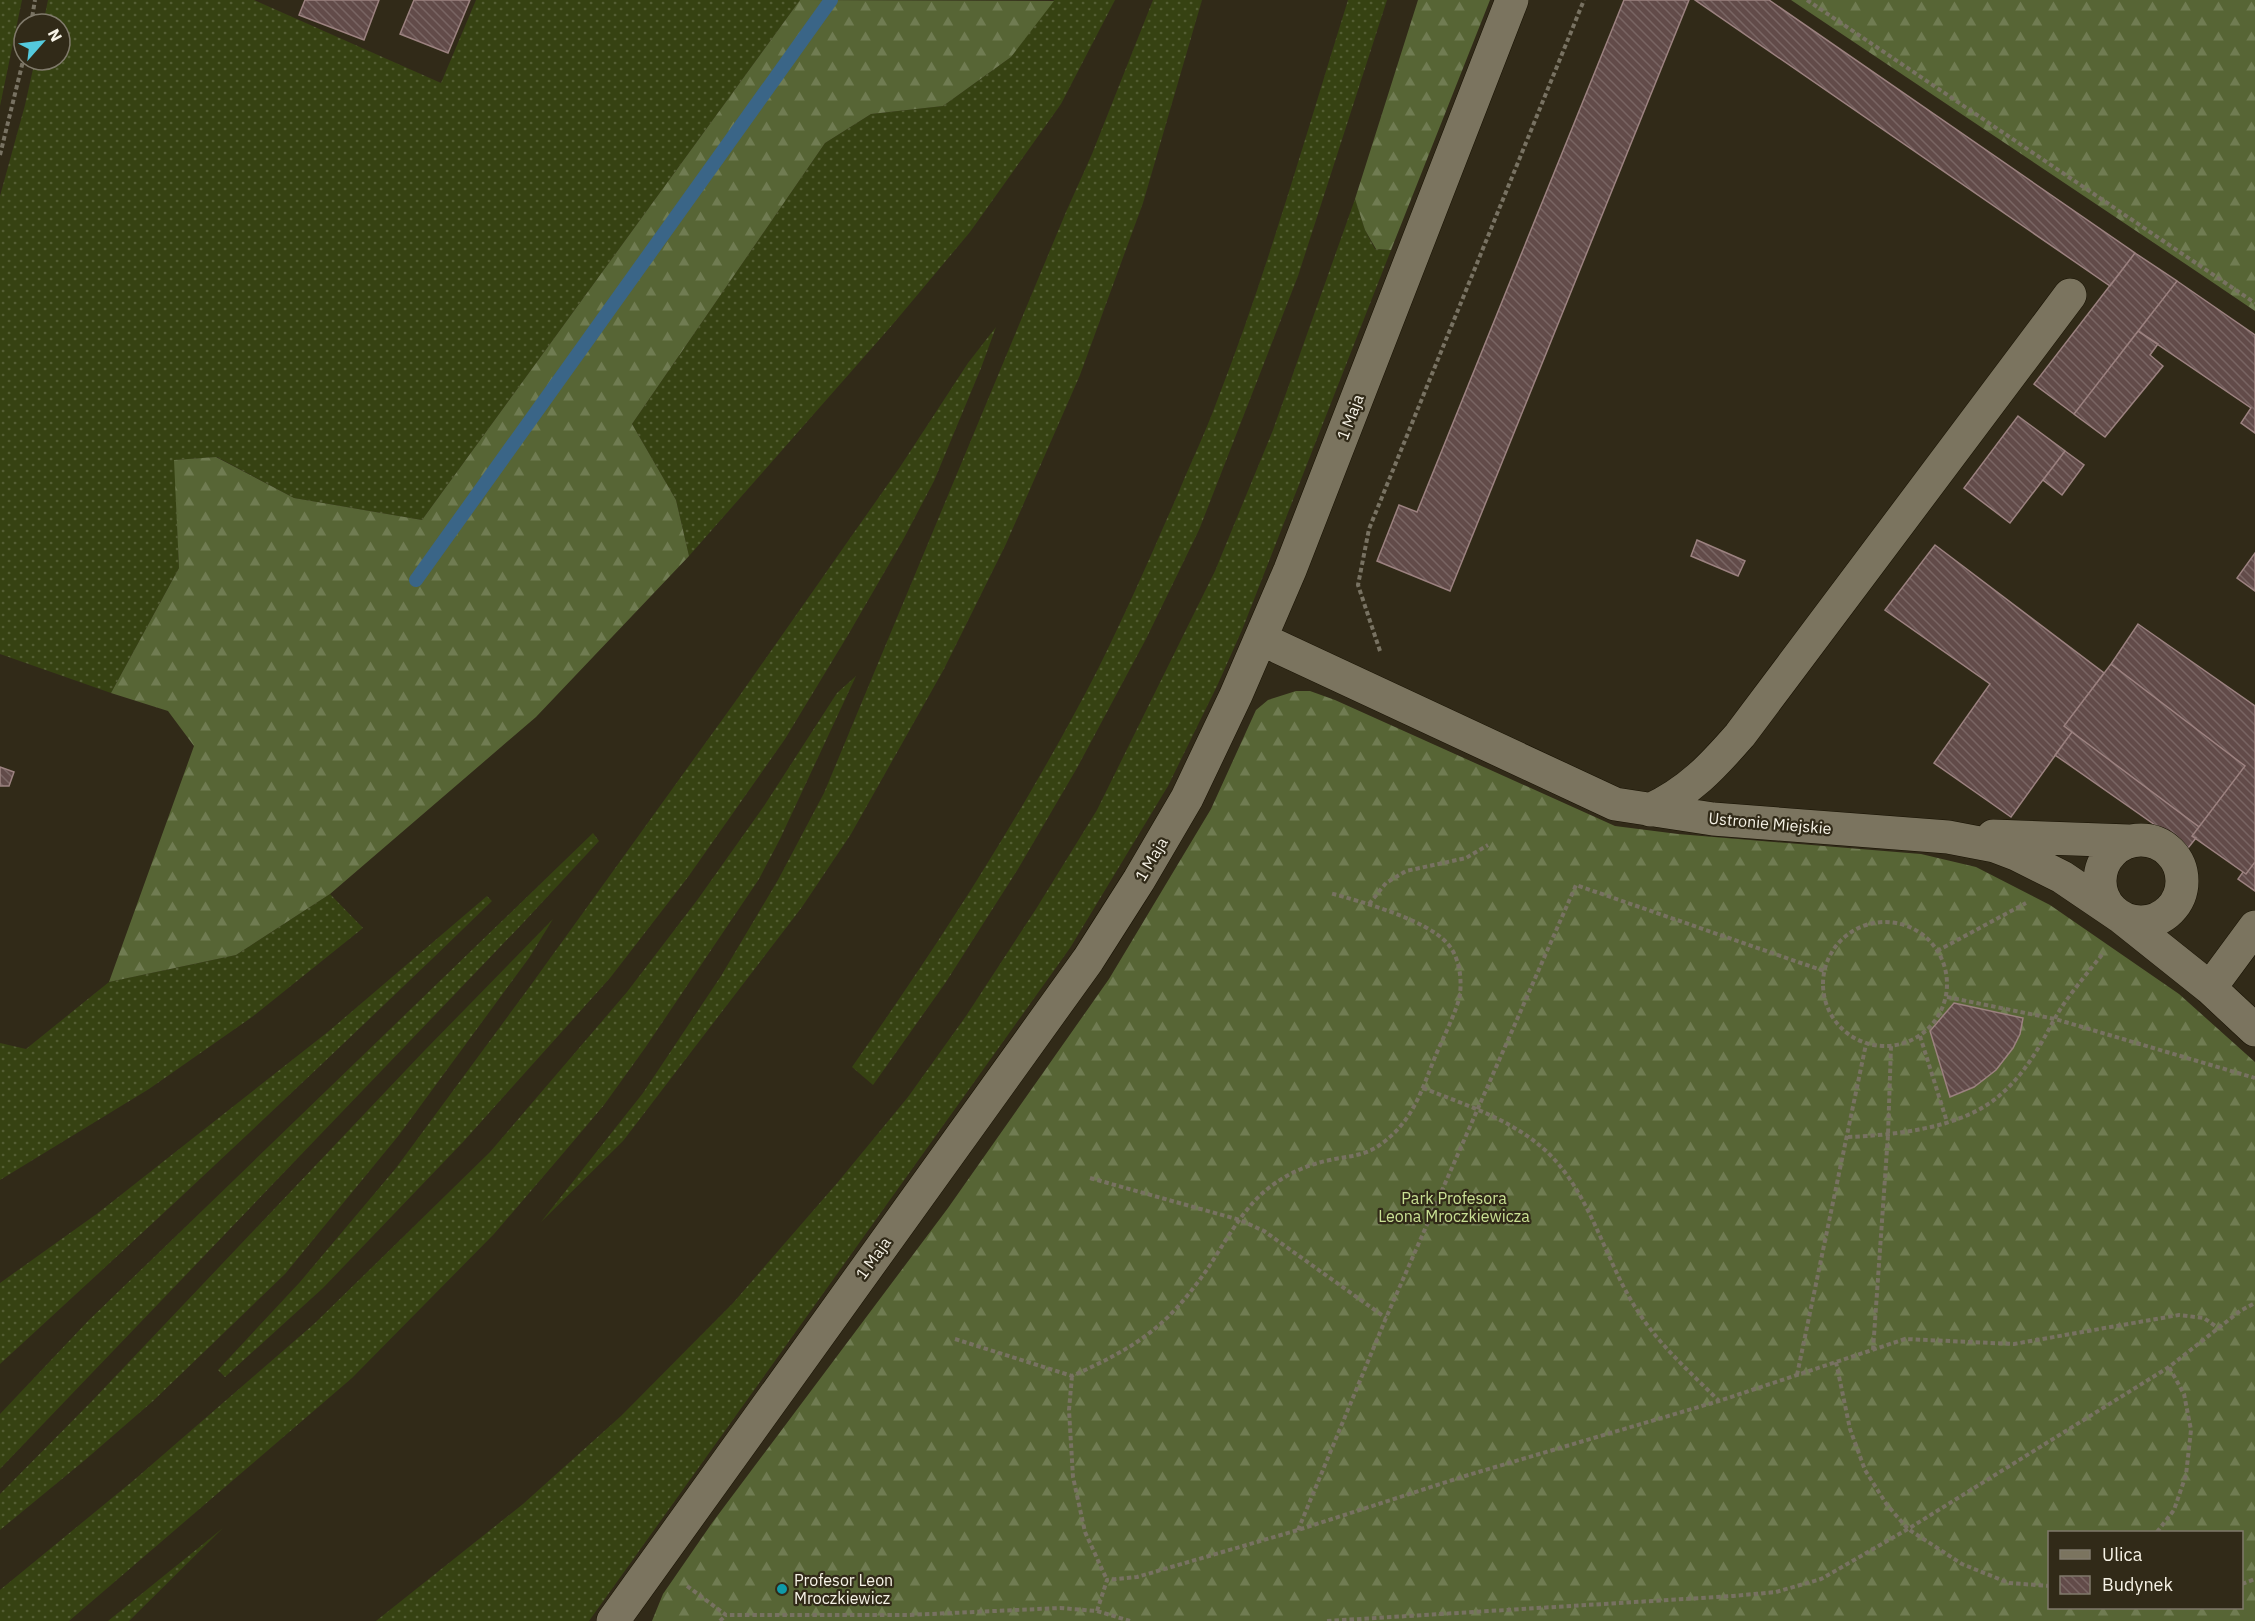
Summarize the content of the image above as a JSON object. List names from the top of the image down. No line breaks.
{"streets":{"street":["1 Maja","Ustronie Miejskie"]},"crossings":[["1 Maja","Ustronie Miejskie"]],"parks":["Park Profesora Leona Mroczkiewicza"],"places":["Profesor Leon Mroczkiewicz"],"legend":["Ulica","Budynek"],"north":"top right"}
